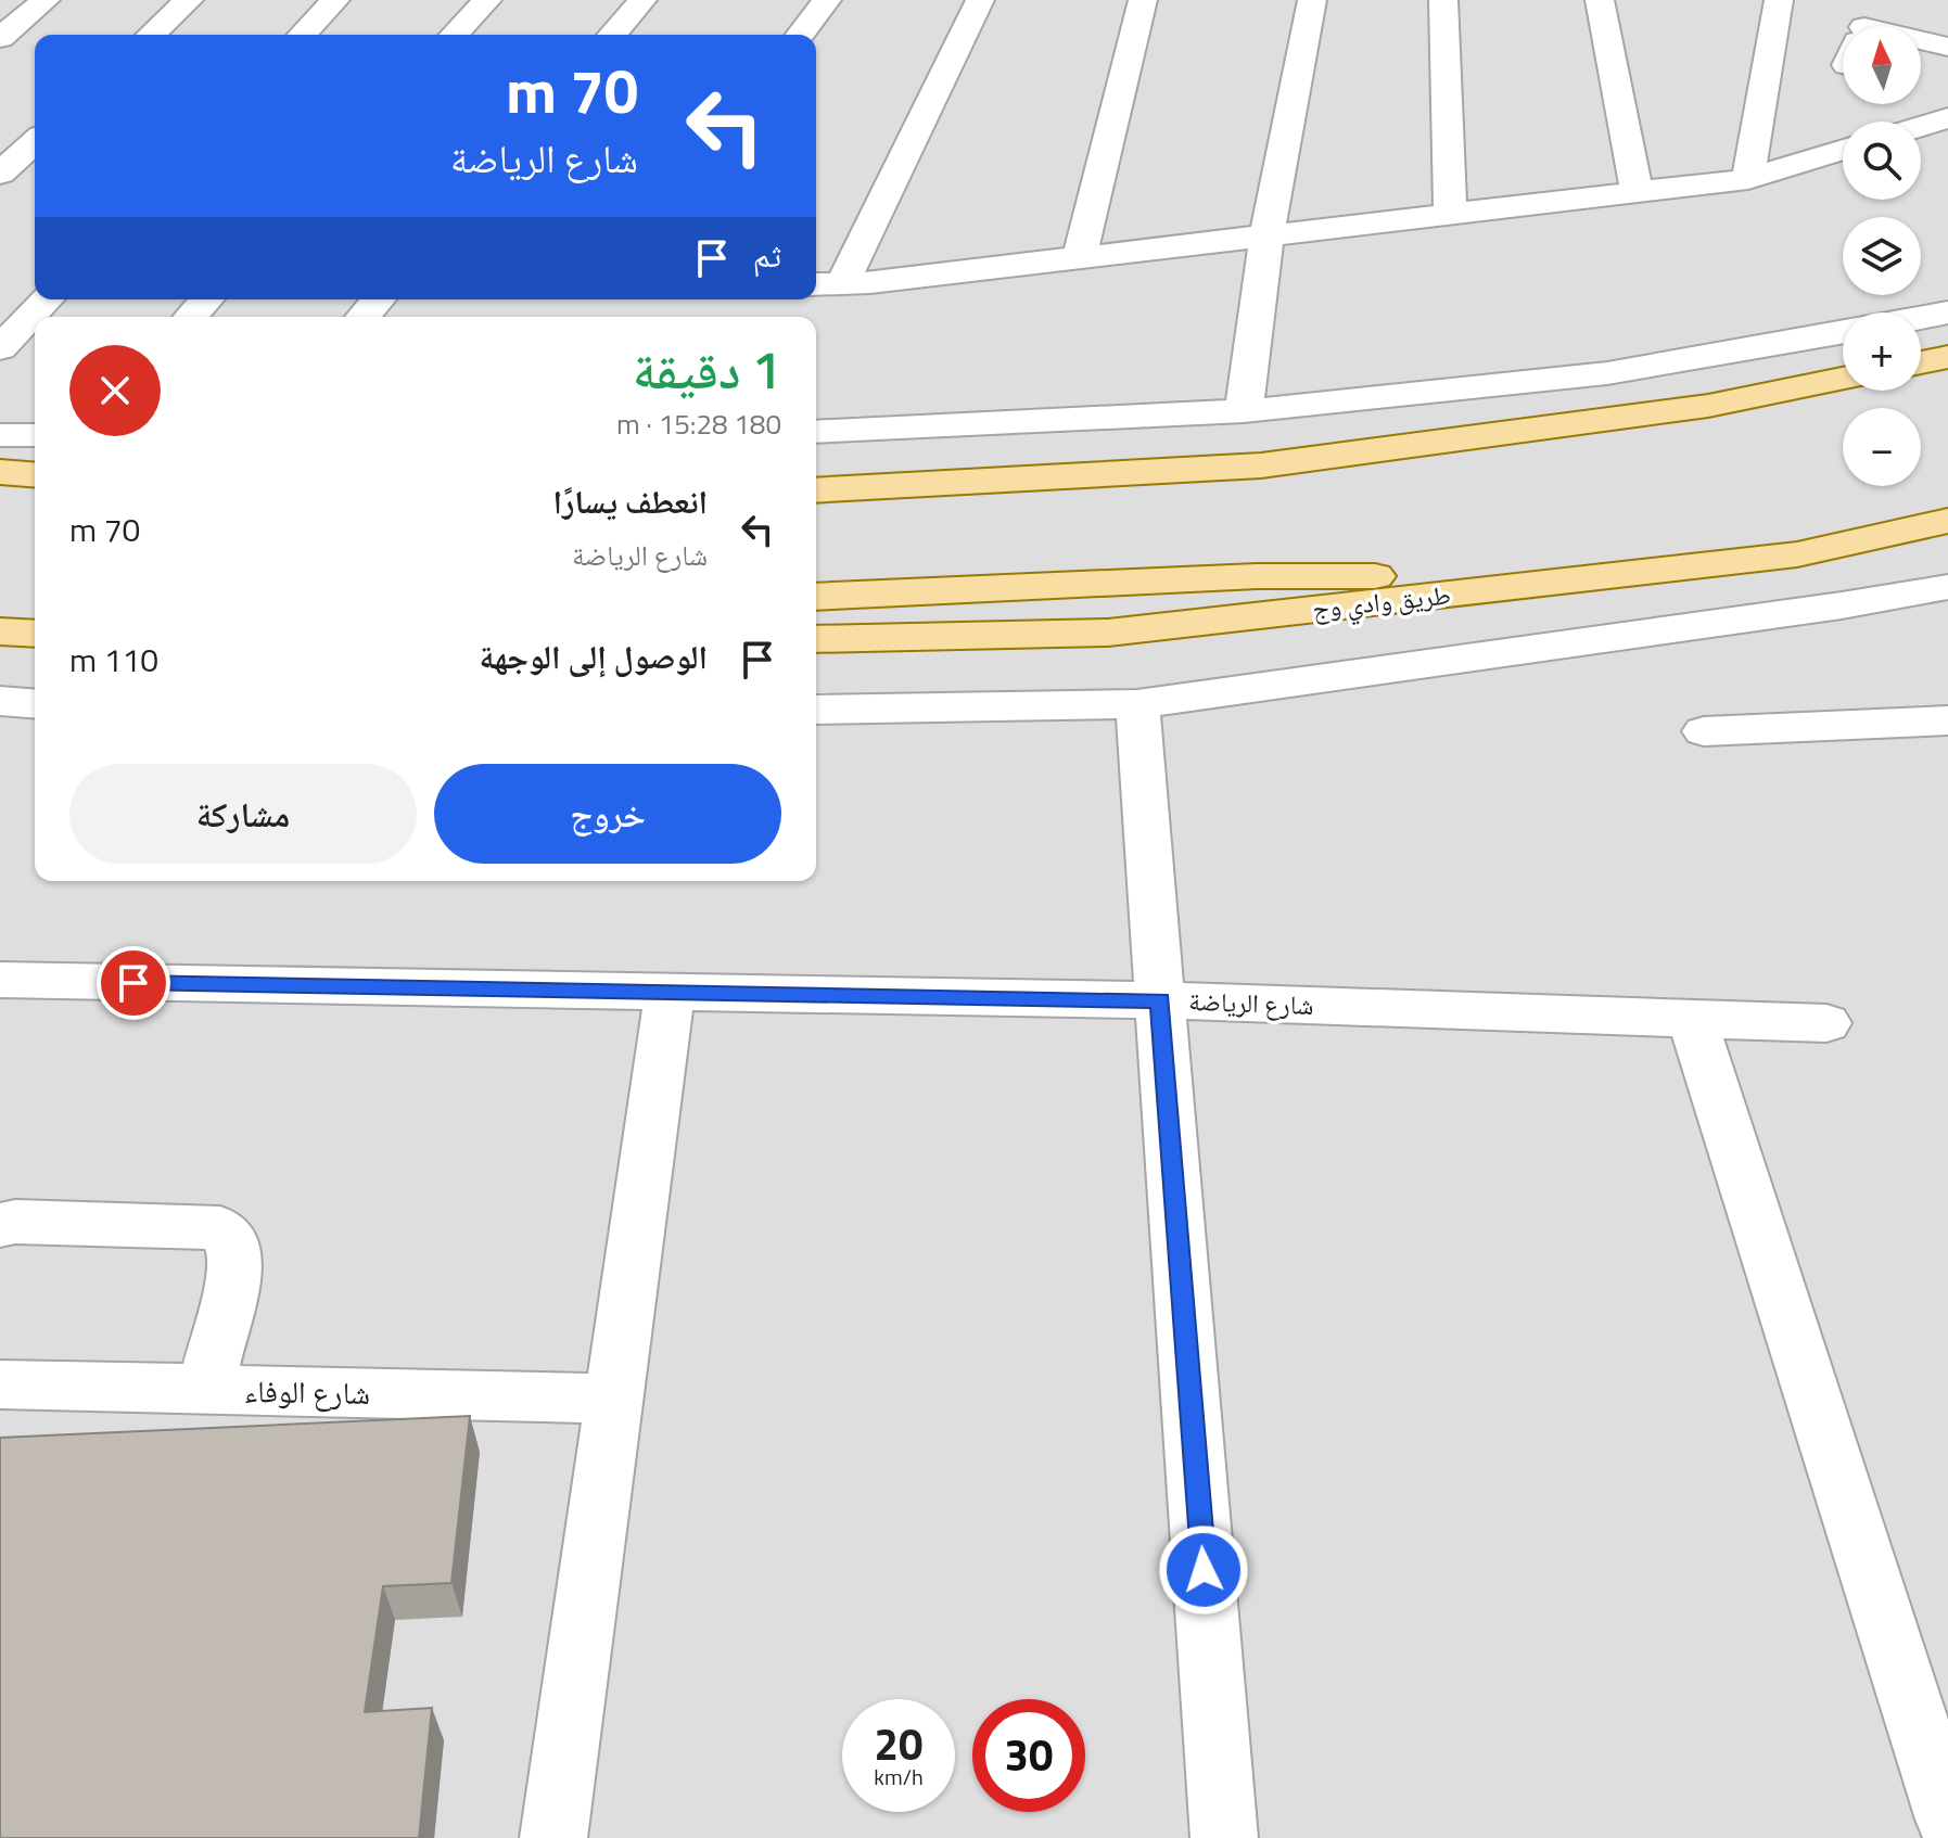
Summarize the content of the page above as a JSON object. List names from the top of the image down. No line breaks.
{"streets":{"main road":["طريق وادي وج"],"street":["شارع الرياضة","شارع الوفاء"]},"north":"top","page":{"map_buttons":["+","−"],"turn":["70 m","شارع الرياضة"],"then":"ثم","heading":["1 دقيقة","180 m · 15:28"],"list":[{"name":"انعطف يسارًا","note":"شارع الرياضة","value":"70 m"},{"name":"الوصول إلى الوجهة","value":"110 m"}],"buttons":["خروج","مشاركة"],"speed":"20 km/h","limit":"30"}}
